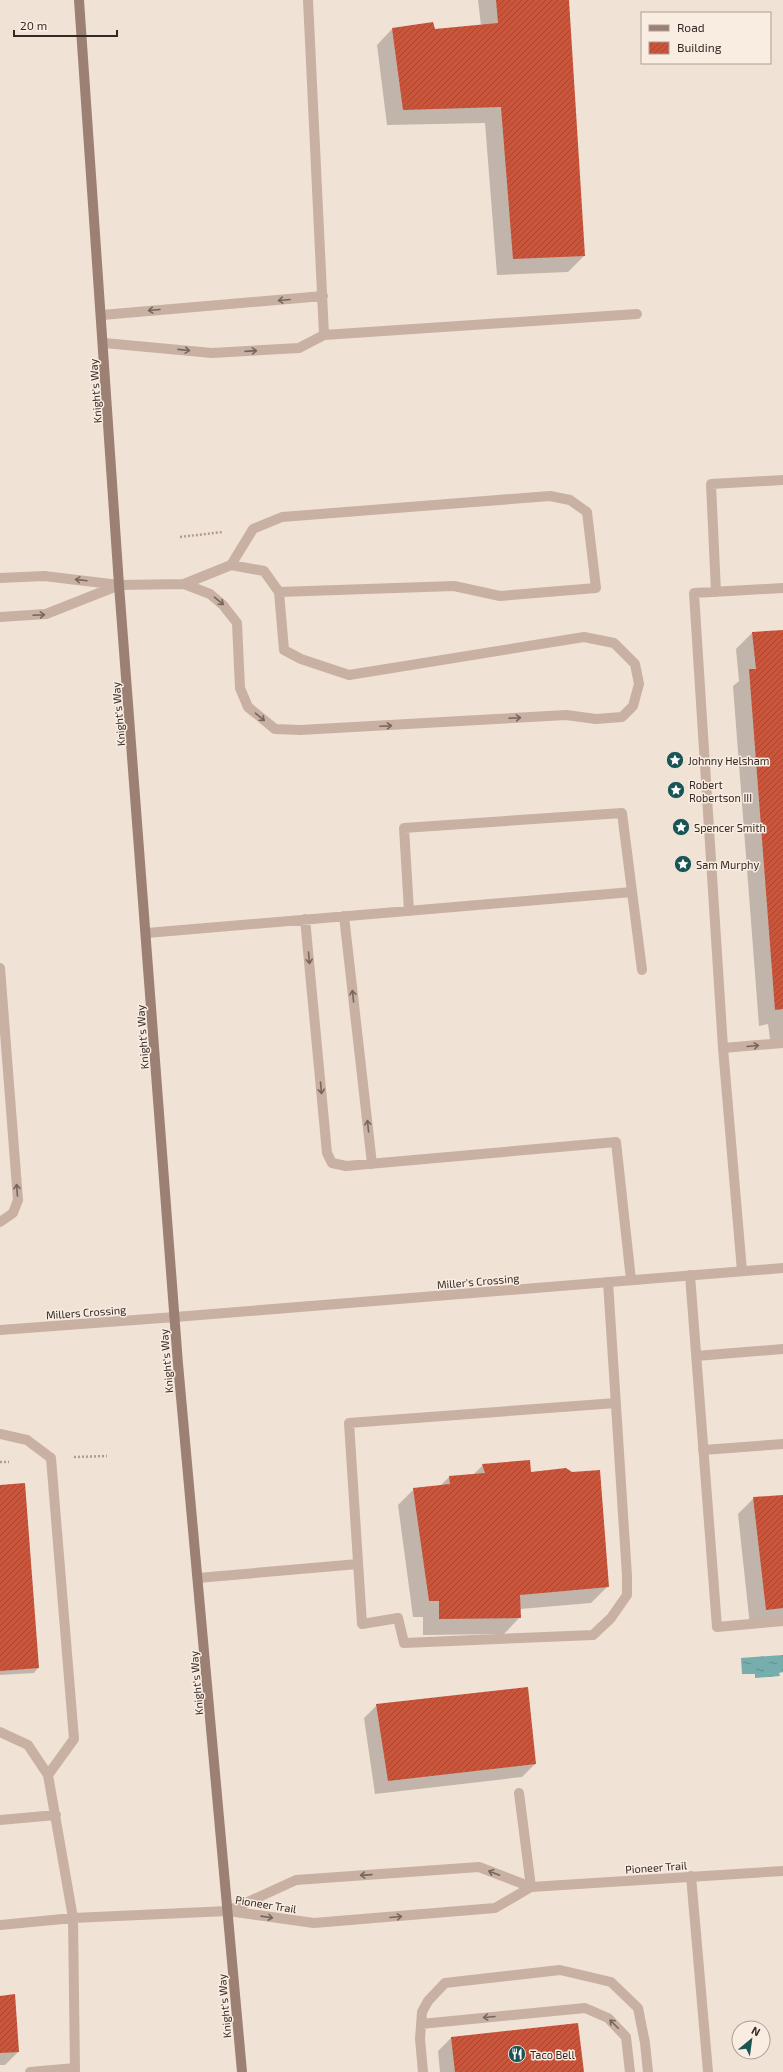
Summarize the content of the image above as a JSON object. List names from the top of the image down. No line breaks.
{"streets":{"main road":["Knight's Way"],"street":["Miller's Crossing","Millers Crossing","Pioneer Trail"]},"crossings":[["Knight's Way","Miller's Crossing"],["Knight's Way","Millers Crossing"],["Knight's Way","Pioneer Trail"],["Miller's Crossing","Millers Crossing"]],"places":{"place":["Johnny Helsham","Robert Robertson III","Spencer Smith","Sam Murphy"],"restaurant":["Taco Bell"]},"legend":["Road","Building"],"scale_bar":"20 m","north":"top right"}
